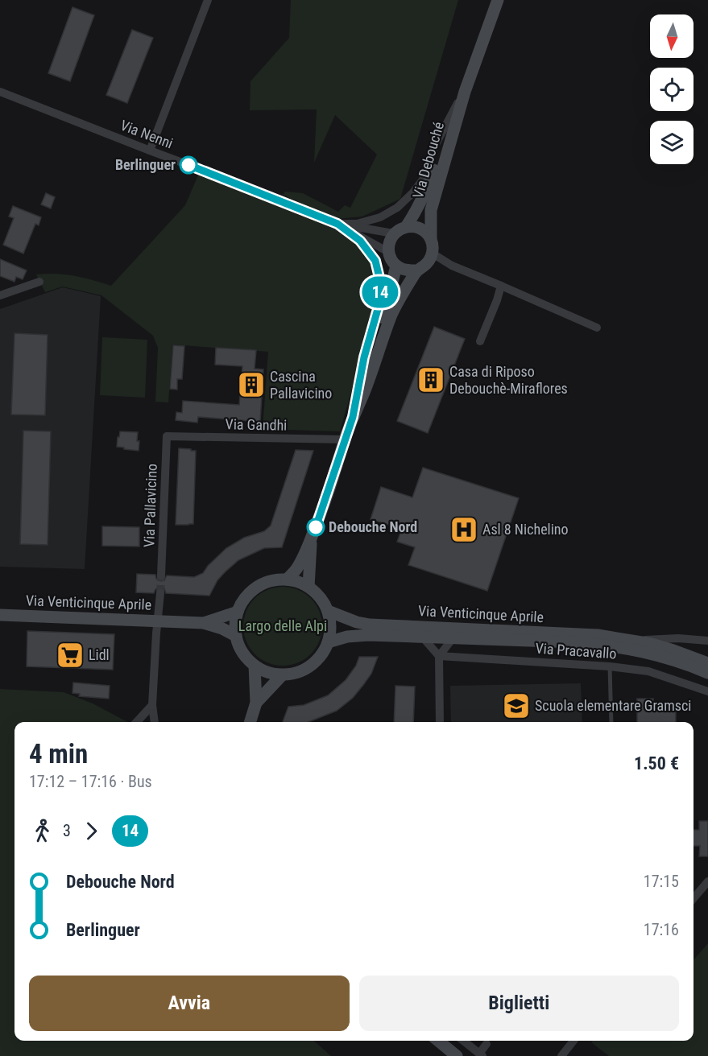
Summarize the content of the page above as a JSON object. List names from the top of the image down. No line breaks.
{"streets":{"main road":["Via Debouché","Via Venticinque Aprile"],"street":["Via Nenni","Via Gandhi","Via Pallavicino","Via Pracavallo"]},"crossings":[["Via Nenni","Via Debouché"],["Via Gandhi","Via Pallavicino"],["Via Venticinque Aprile","Via Pracavallo"]],"parks":["Largo delle Alpi"],"places":{"other":["Berlinguer","Debouche Nord"],"building":["Casa di Riposo Debouchè-Miraflores","Cascina Pallavicino"],"hospital":["Asl 8 Nichelino"],"supermarket":["Lidl"],"school or university":["Scuola elementare Gramsci"]},"lines":["bus line 14"],"north":"bottom","page":{"on_map":"14","heading":["4 min","17:12 – 17:16 · Bus","1.50 €"],"legs":["3","14"],"list":[{"name":"Debouche Nord","value":"17:15"},{"name":"Berlinguer","value":"17:16"}],"buttons":["Avvia","Biglietti"]}}
